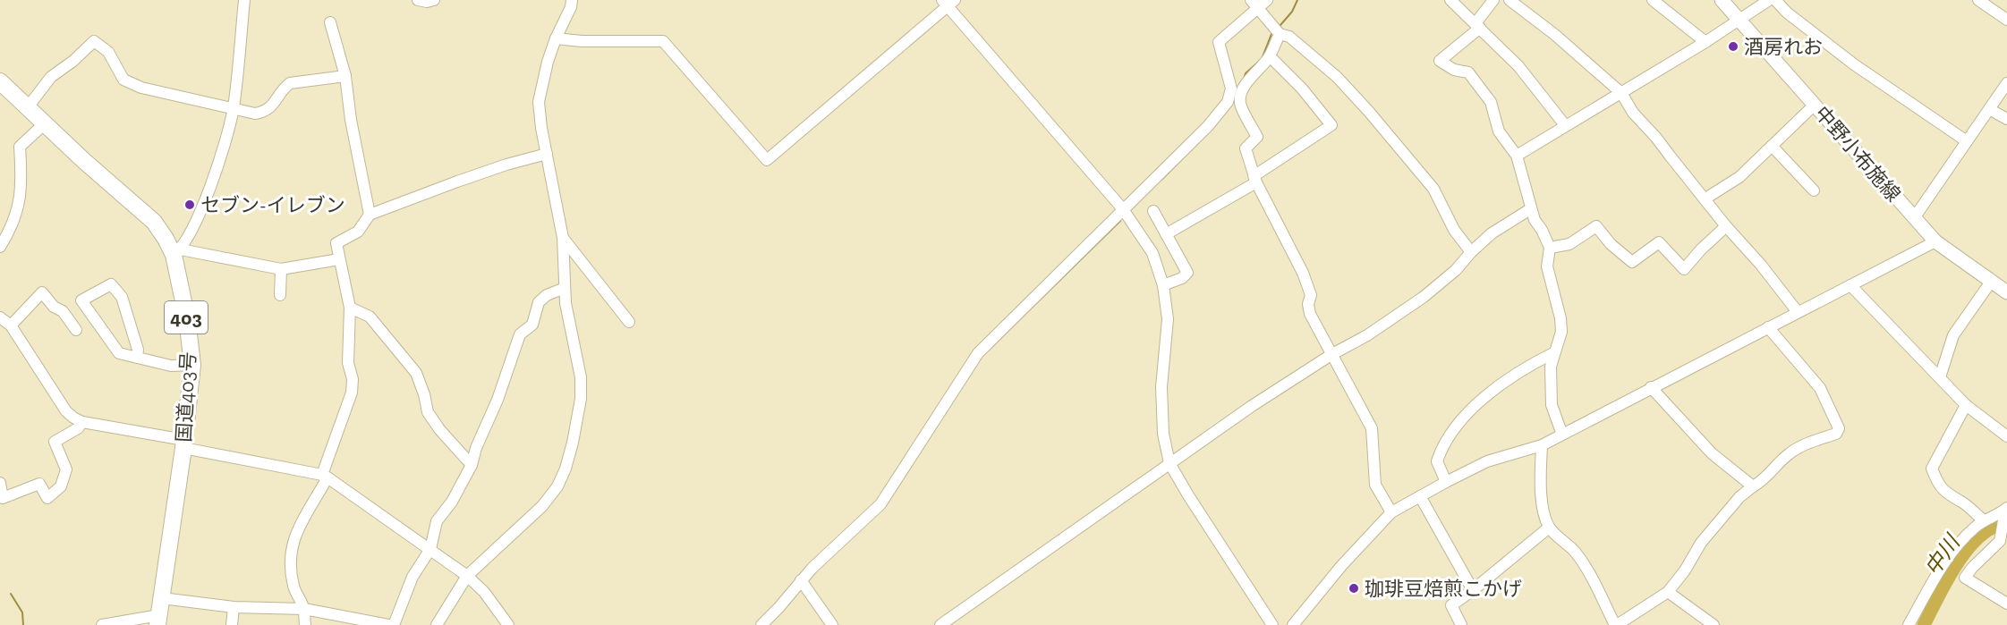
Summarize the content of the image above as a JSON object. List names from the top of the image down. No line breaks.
{"streets":{"highway":["403","国道403号"],"main road":["中野小布施線"]},"water":["中川"],"places":["酒房れお","セブン-イレブン","珈琲豆焙煎こかげ"]}
